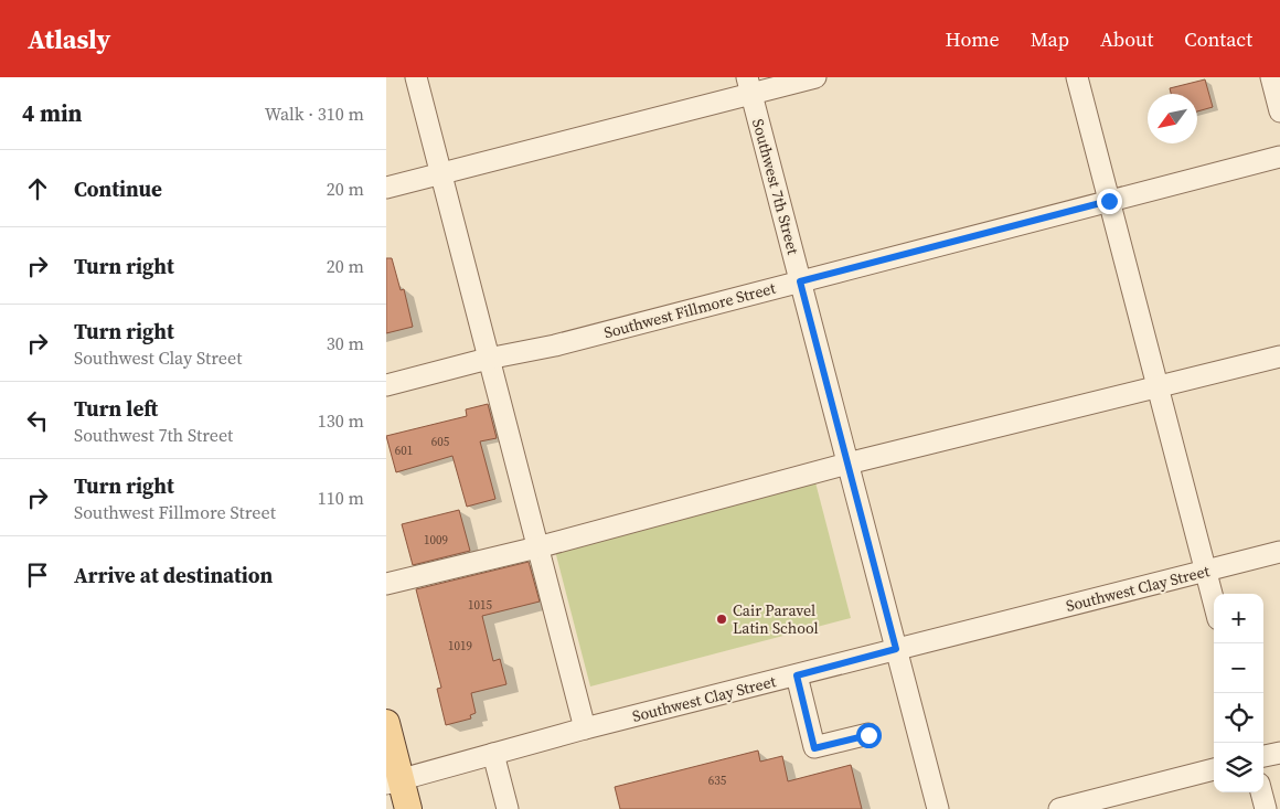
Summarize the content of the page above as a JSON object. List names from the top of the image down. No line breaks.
{"streets":{"street":["Southwest 7th Street","Southwest Fillmore Street","Southwest Clay Street"]},"crossings":[["Southwest 7th Street","Southwest Fillmore Street"],["Southwest 7th Street","Southwest Clay Street"]],"places":["Cair Paravel Latin School"],"house_numbers":["605","601","1009","1015","1019","635"],"north":"bottom left","page":{"header":"Atlasly","nav":["Home","Map","About","Contact"],"heading":["4 min","Walk · 310 m"],"list":[["Continue","20 m"],["Turn right","20 m"],["Turn right","Southwest Clay Street","30 m"],["Turn left","Southwest 7th Street","130 m"],["Turn right","Southwest Fillmore Street","110 m"],"Arrive at destination"],"map_buttons":["+","−"]}}
